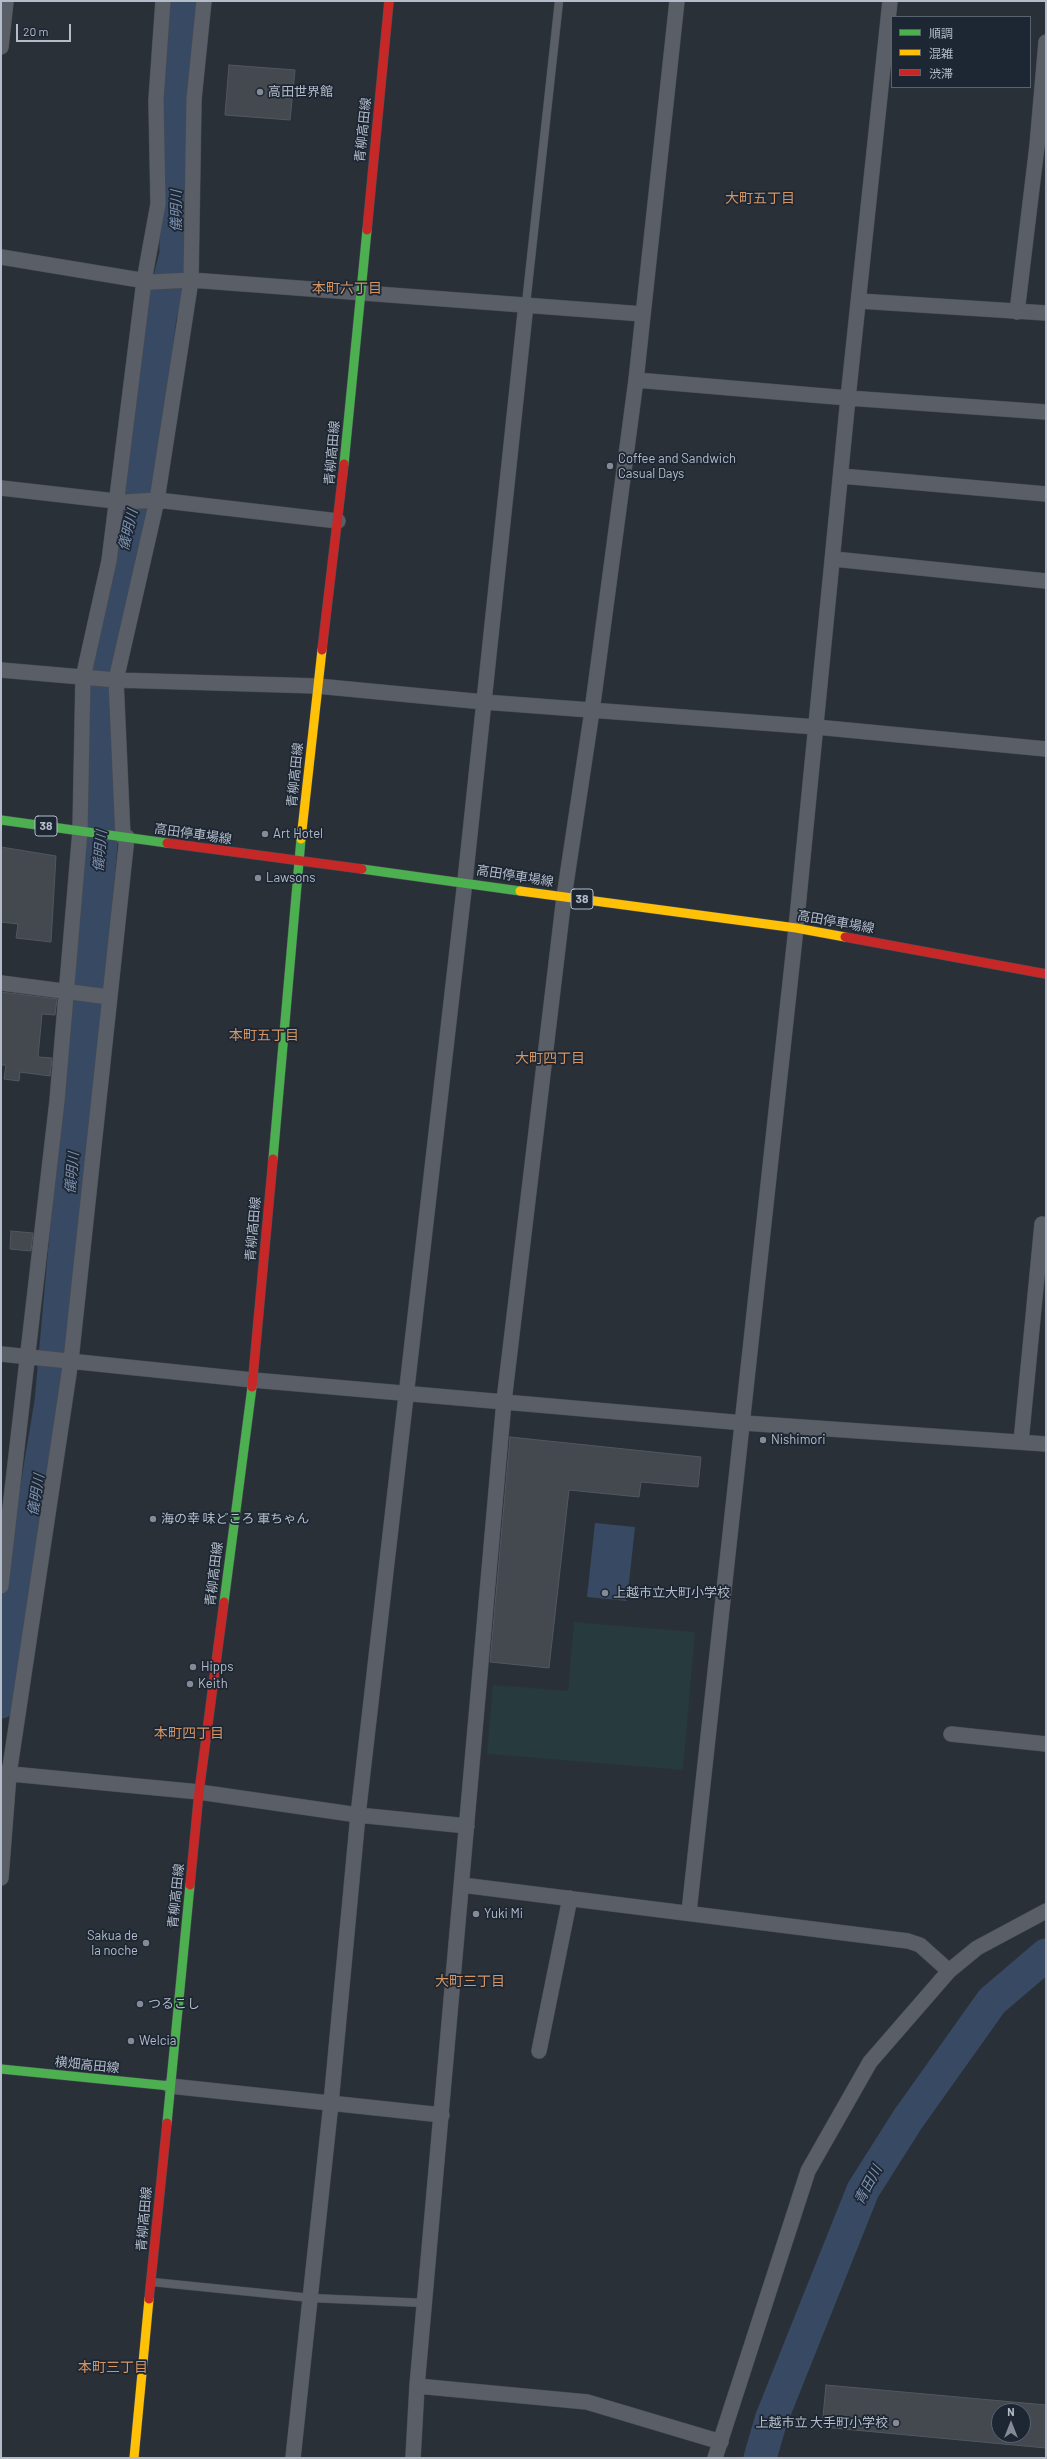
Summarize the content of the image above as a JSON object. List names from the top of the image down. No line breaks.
{"streets":{"main road":["青柳高田線","38","高田停車場線","横畑高田線"]},"crossings":[["青柳高田線","高田停車場線"],["青柳高田線","横畑高田線"]],"districts":["大町五丁目","本町六丁目","本町五丁目","大町四丁目","本町四丁目","大町三丁目","本町三丁目"],"water":["儀明川","青田川"],"places":["高田世界館","Coffee and Sandwich Casual Days","Art Hotel","Lawsons","Nishimori","海の幸 味どころ 軍ちゃん","上越市立大町小学校","Hipps","Keith","Yuki Mi","Sakua de la noche","つるこし","Welcia","上越市立 大手町小学校"],"legend":["順調","混雑","渋滞"],"scale_bar":"20 m","north":"top"}
